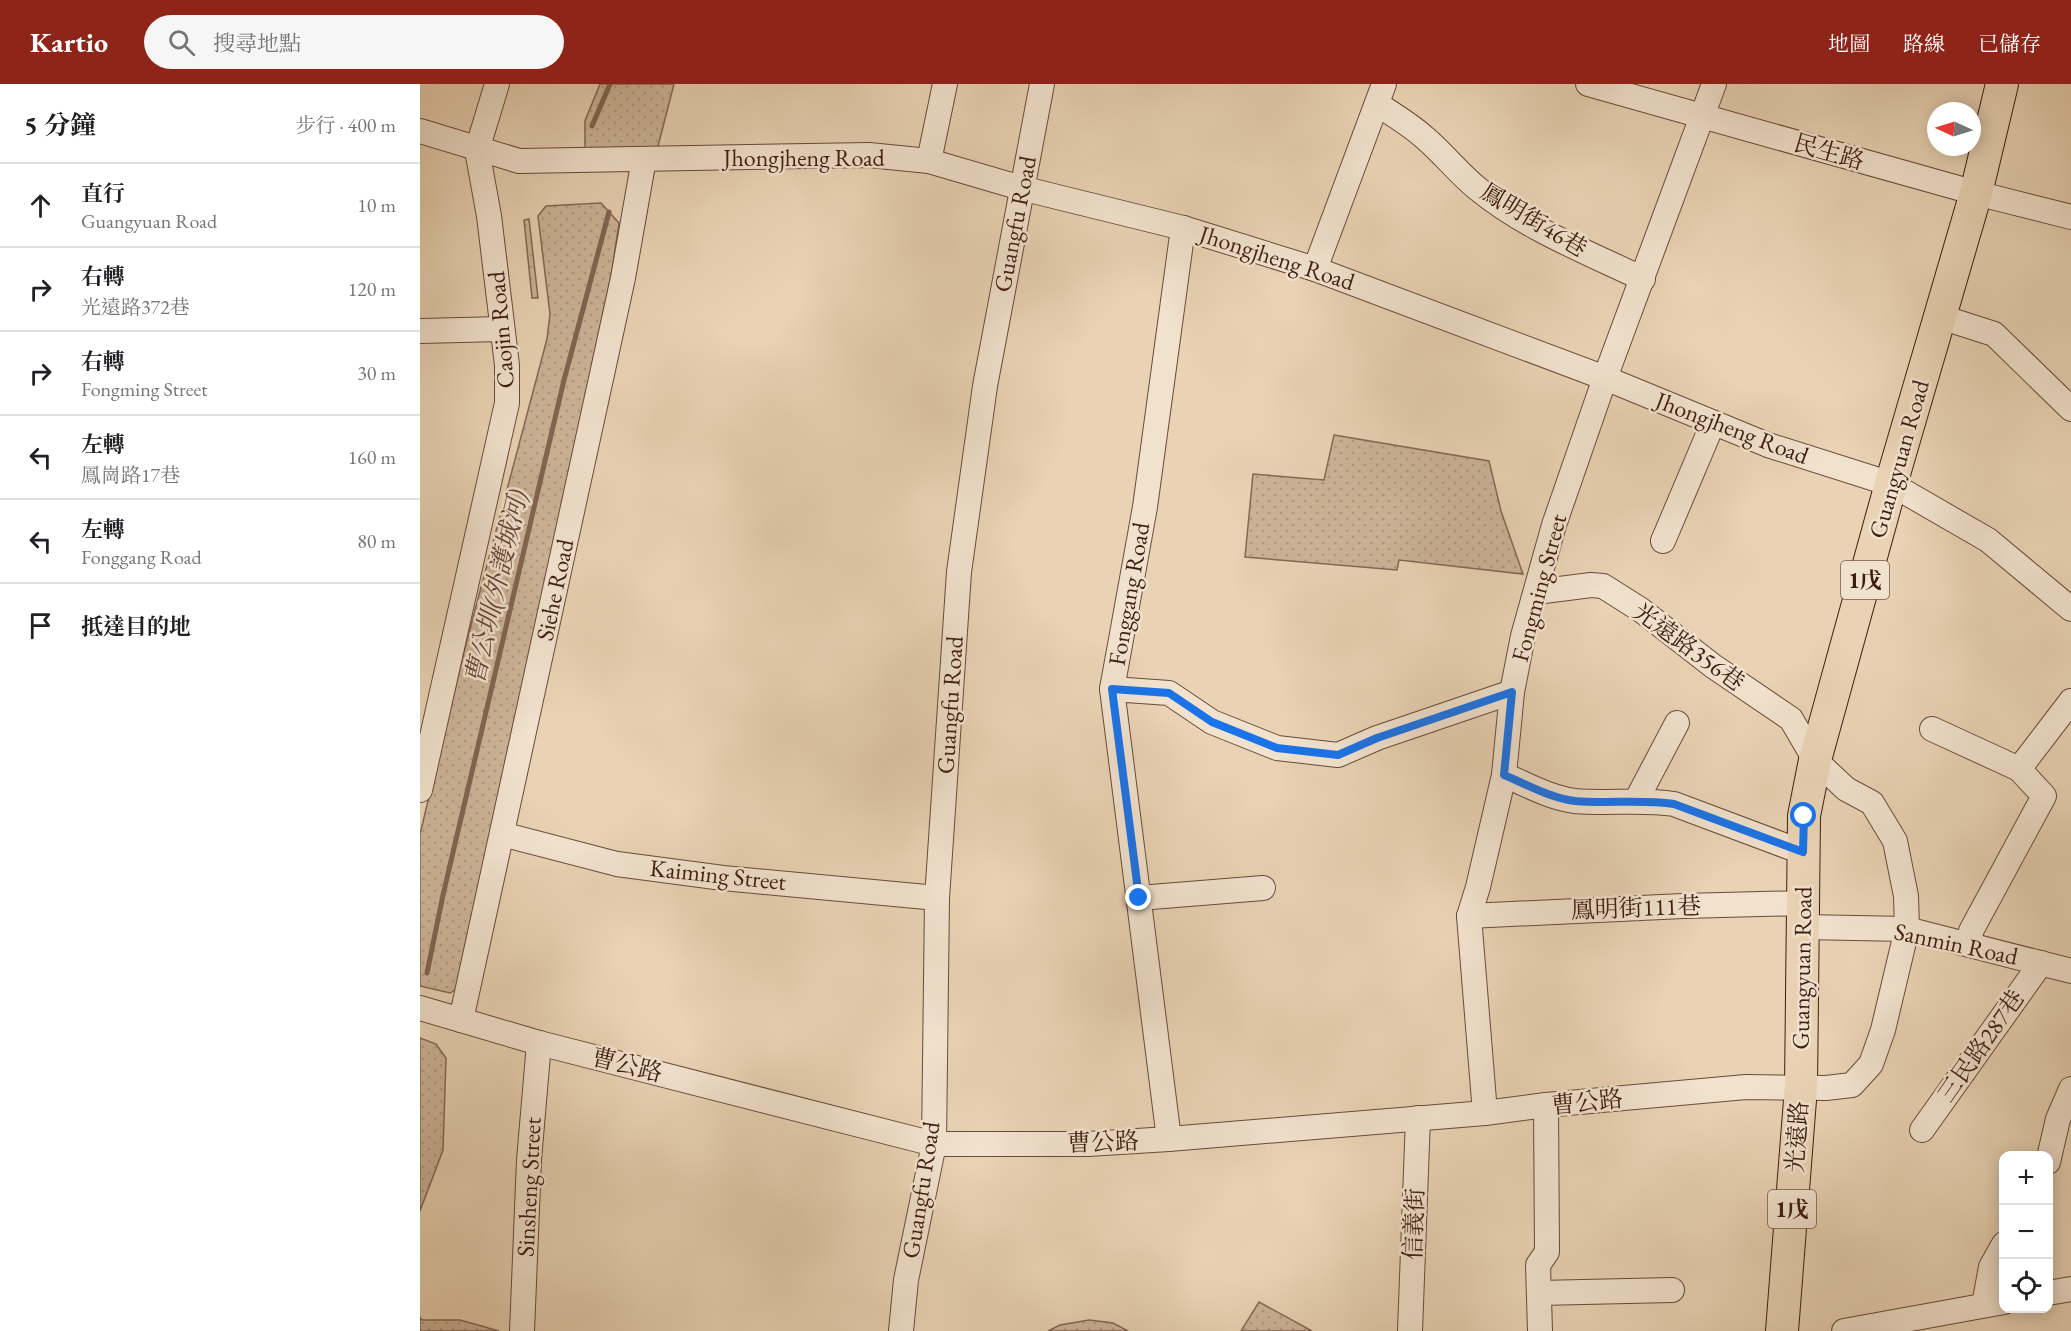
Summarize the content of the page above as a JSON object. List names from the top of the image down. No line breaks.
{"streets":{"main road":["Guangyuan Road","1戊","光遠路"],"street":["民生路","Jhongjheng Road","鳳明街46巷","Guangfu Road","Caojin Road","Fongming Street","Siehe Road","Fonggang Road","光遠路356巷","Kaiming Street","鳳明街111巷","Sanmin Road","三民路287巷","曹公路","Sinsheng Street","信義街"]},"crossings":[["民生路","Guangyuan Road"],["民生路","Fongming Street"],["Jhongjheng Road","Guangfu Road"],["Jhongjheng Road","Caojin Road"],["Jhongjheng Road","Guangyuan Road"],["Jhongjheng Road","Fongming Street"],["Jhongjheng Road","Siehe Road"],["Jhongjheng Road","Fonggang Road"],["鳳明街46巷","Fongming Street"],["Guangfu Road","Kaiming Street"],["Guangfu Road","曹公路"],["Guangyuan Road","光遠路356巷"],["Guangyuan Road","鳳明街111巷"],["Guangyuan Road","Sanmin Road"],["Guangyuan Road","曹公路"],["Guangyuan Road","光遠路"],["Fongming Street","光遠路356巷"],["Fongming Street","鳳明街111巷"],["Fongming Street","曹公路"],["Siehe Road","Kaiming Street"],["Siehe Road","曹公路"],["Fonggang Road","曹公路"],["光遠路356巷","Sanmin Road"],["光遠路356巷","曹公路"],["鳳明街111巷","Sanmin Road"],["Sanmin Road","三民路287巷"],["Sanmin Road","曹公路"],["曹公路","光遠路"],["曹公路","Sinsheng Street"],["曹公路","信義街"]],"water":["曹公圳(外護城河)"],"north":"left","page":{"header":"Kartio","search":"搜尋地點","nav":["地圖","路線","已儲存"],"heading":["5 分鐘","步行 · 400 m"],"list":[["直行","Guangyuan Road","10 m"],["右轉","光遠路372巷","120 m"],["右轉","Fongming Street","30 m"],["左轉","鳳崗路17巷","160 m"],["左轉","Fonggang Road","80 m"],"抵達目的地"],"map_buttons":["+","−"]}}
